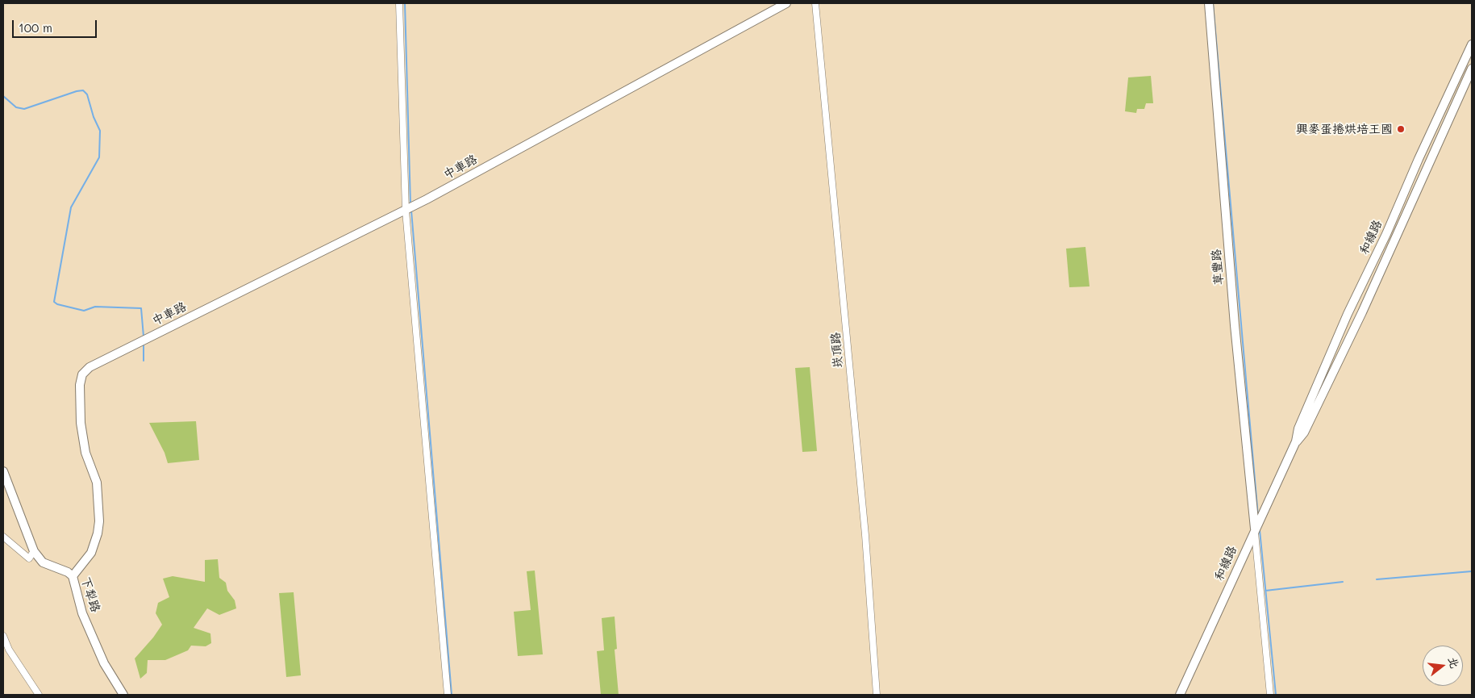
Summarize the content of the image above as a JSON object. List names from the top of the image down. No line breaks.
{"streets":{"street":["中車路","和線路","草豐路","崁頂路","下犁路"]},"crossings":[["中車路","下犁路"],["和線路","草豐路"]],"places":["興麥蛋捲烘培王國"],"scale_bar":"100 m","north":"right"}
